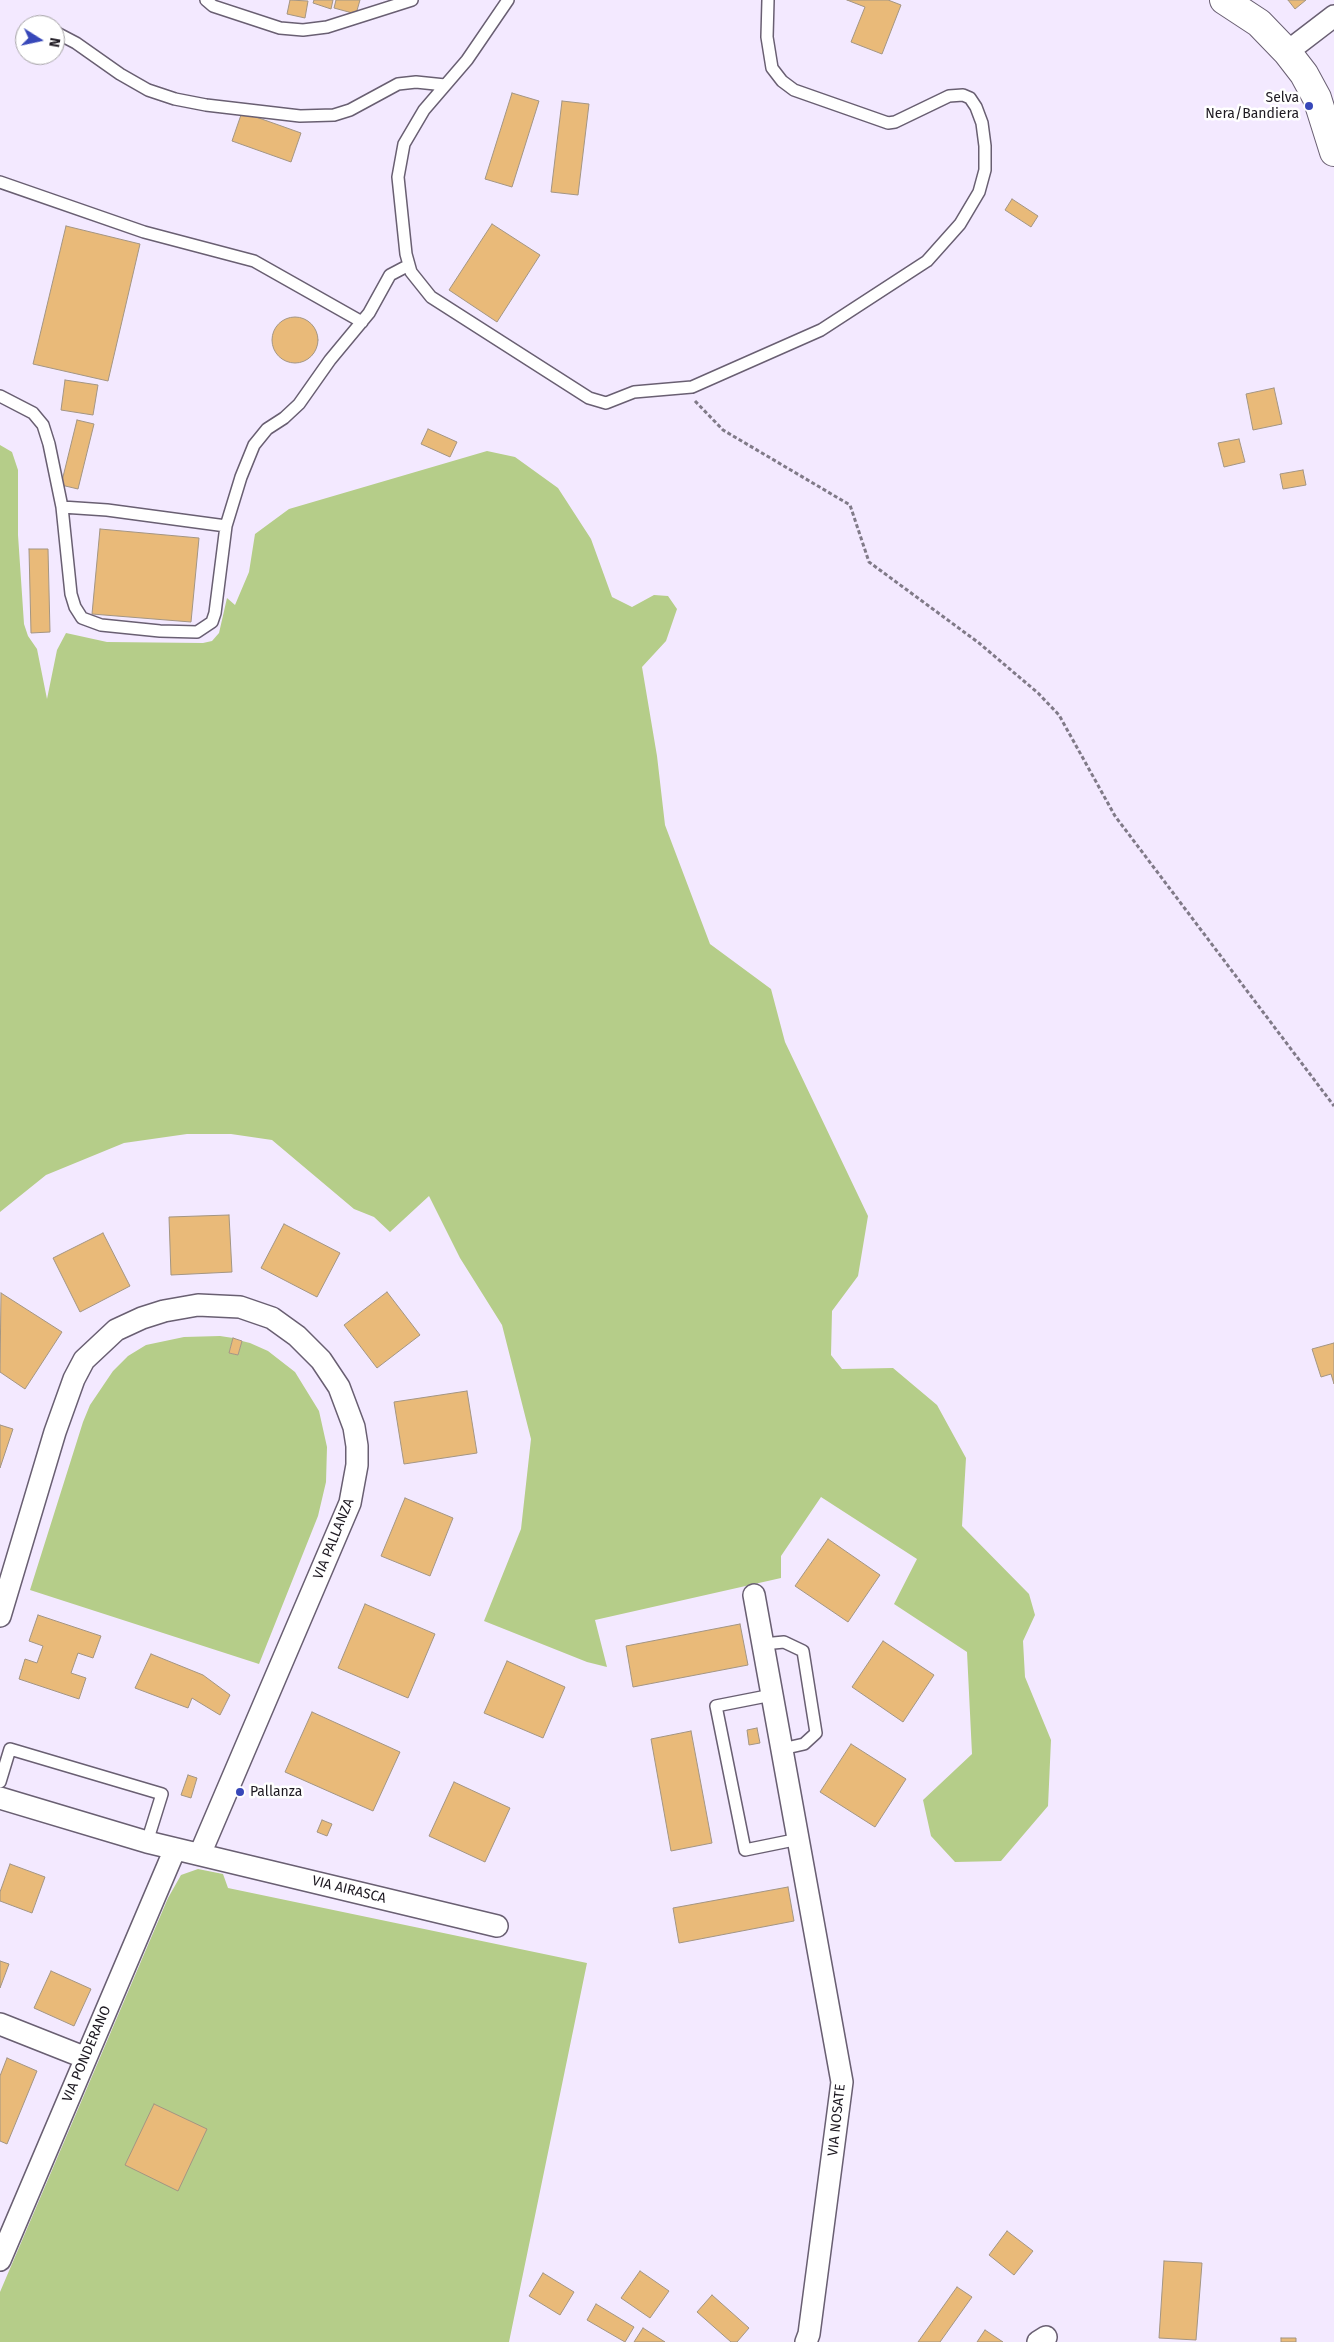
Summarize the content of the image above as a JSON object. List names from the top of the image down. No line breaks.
{"streets":{"street":["VIA PALLANZA","VIA AIRASCA","VIA PONDERANO","VIA NOSATE"]},"crossings":[["VIA PALLANZA","VIA AIRASCA"]],"places":["Selva Nera/Bandiera","Pallanza"],"north":"right"}
